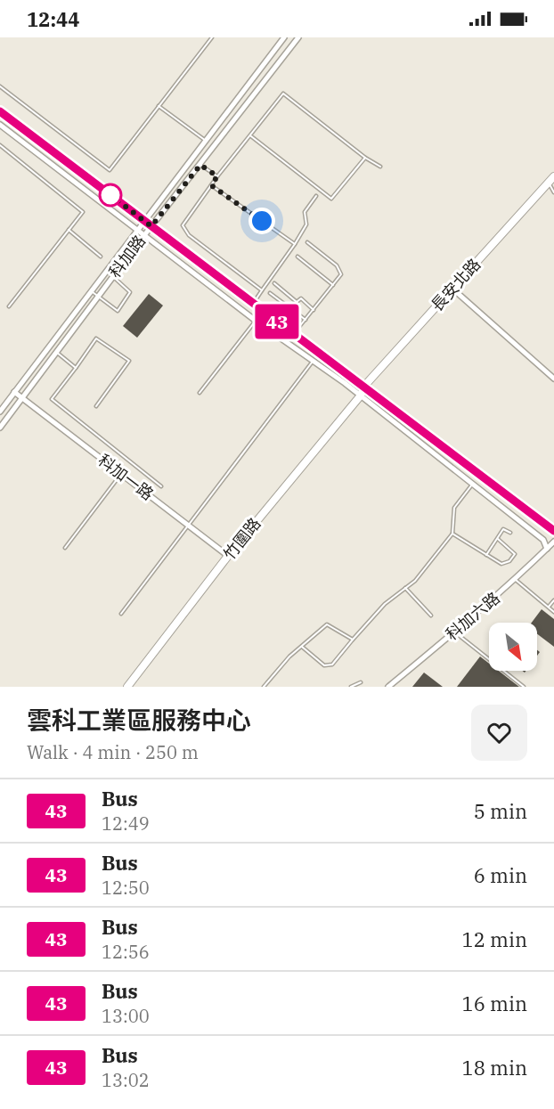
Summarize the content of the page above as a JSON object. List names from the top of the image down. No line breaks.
{"streets":{"street":["科加路","長安北路","科加一路","竹圍路","科加六路"]},"crossings":[["科加路","科加一路"],["長安北路","竹圍路"],["科加一路","竹圍路"]],"lines":["bus line 43"],"north":"bottom right","page":{"status":"12:44","on_map":"43","heading":["雲科工業區服務中心","Walk · 4 min · 250 m"],"list":[{"mark":"43","name":"Bus","note":"12:49","value":"5 min"},{"mark":"43","name":"Bus","note":"12:50","value":"6 min"},{"mark":"43","name":"Bus","note":"12:56","value":"12 min"},{"mark":"43","name":"Bus","note":"13:00","value":"16 min"},{"mark":"43","name":"Bus","note":"13:02","value":"18 min"}]}}
